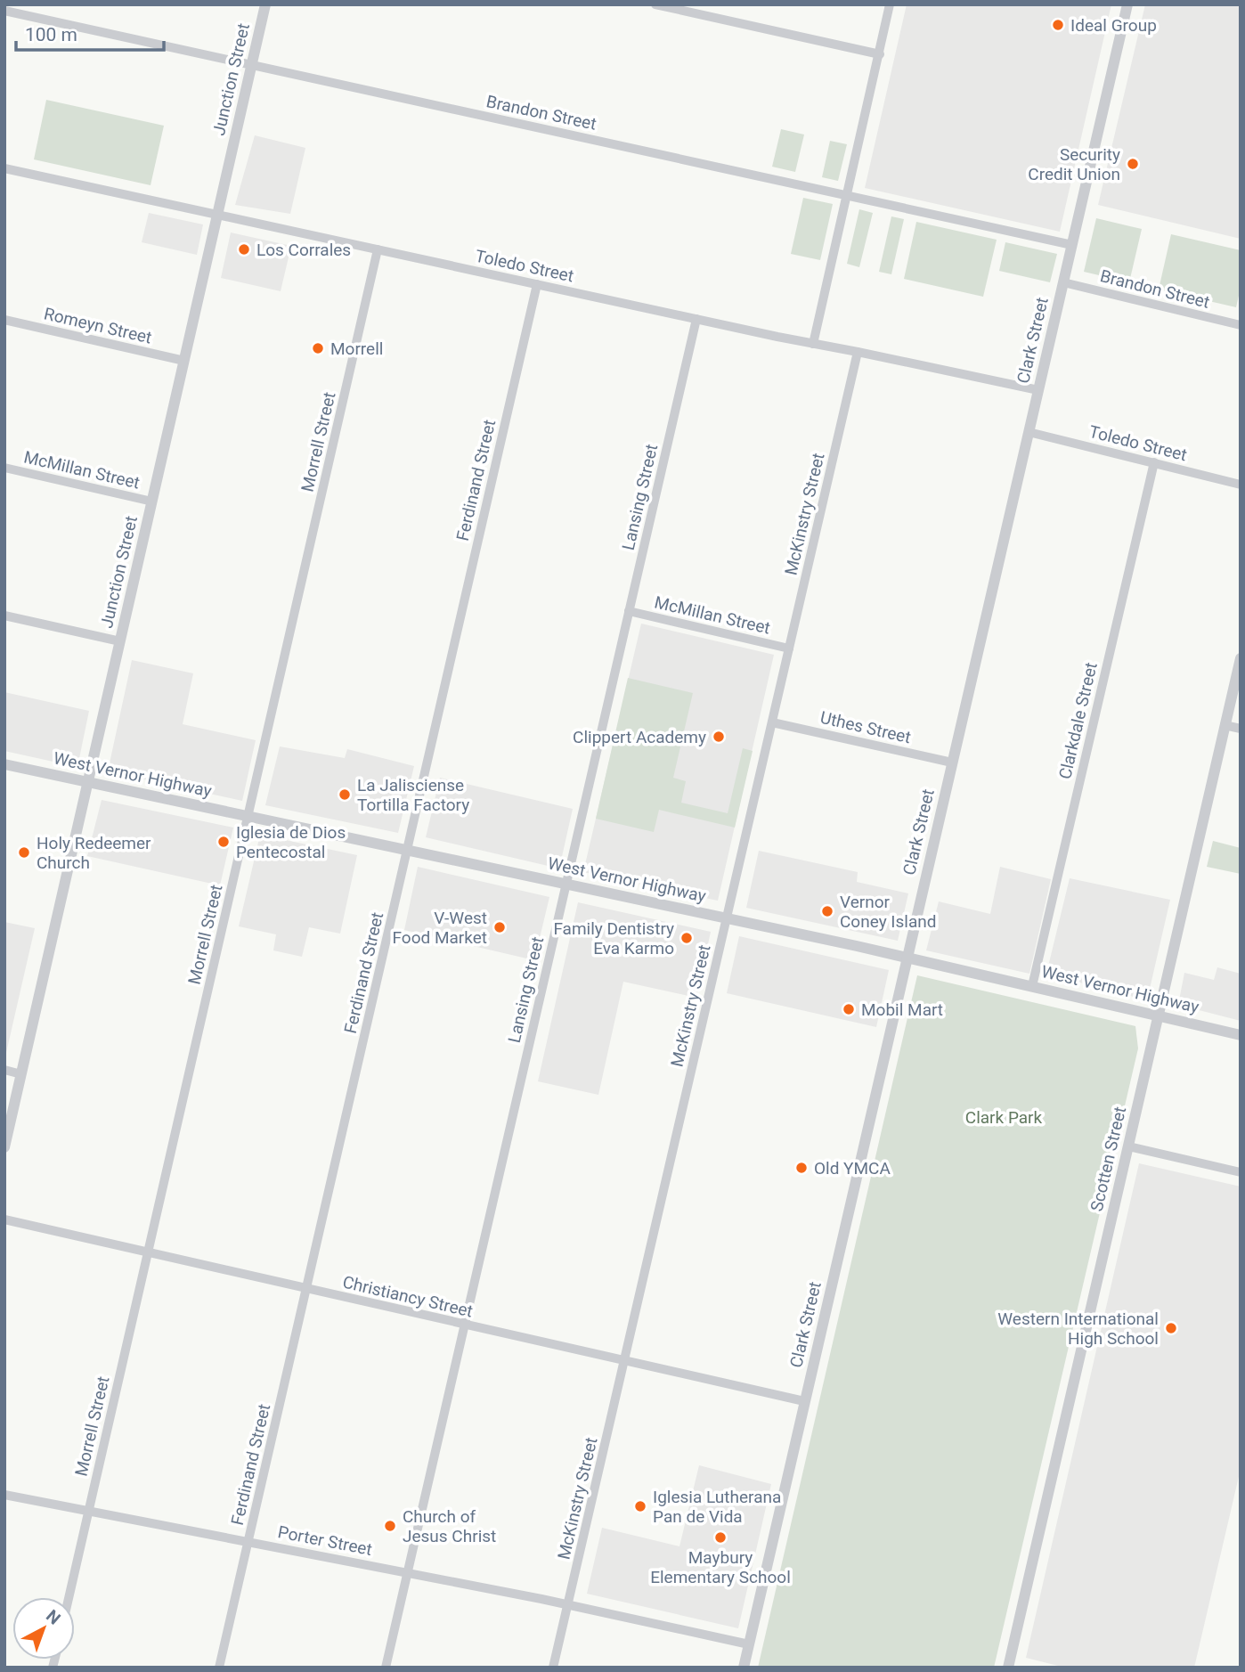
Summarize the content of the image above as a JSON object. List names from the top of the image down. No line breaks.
{"streets":{"street":["Junction Street","Brandon Street","Toledo Street","Romeyn Street","Clark Street","Morrell Street","McMillan Street","Ferdinand Street","Lansing Street","McKinstry Street","Clarkdale Street","Uthes Street","West Vernor Highway","Scotten Street","Christiancy Street","Porter Street"]},"crossings":[["Junction Street","Brandon Street"],["Junction Street","Toledo Street"],["Junction Street","Romeyn Street"],["Junction Street","McMillan Street"],["Junction Street","West Vernor Highway"],["Brandon Street","Clark Street"],["Toledo Street","Clark Street"],["Toledo Street","Morrell Street"],["Toledo Street","Ferdinand Street"],["Toledo Street","Lansing Street"],["Toledo Street","McKinstry Street"],["Toledo Street","Clarkdale Street"],["Clark Street","Uthes Street"],["Clark Street","West Vernor Highway"],["Clark Street","Christiancy Street"],["Clark Street","Porter Street"],["Morrell Street","West Vernor Highway"],["Morrell Street","Christiancy Street"],["Morrell Street","Porter Street"],["McMillan Street","Lansing Street"],["McMillan Street","McKinstry Street"],["Ferdinand Street","West Vernor Highway"],["Ferdinand Street","Christiancy Street"],["Ferdinand Street","Porter Street"],["Lansing Street","West Vernor Highway"],["Lansing Street","Christiancy Street"],["Lansing Street","Porter Street"],["McKinstry Street","Uthes Street"],["McKinstry Street","West Vernor Highway"],["McKinstry Street","Christiancy Street"],["McKinstry Street","Porter Street"],["Clarkdale Street","West Vernor Highway"],["West Vernor Highway","Scotten Street"]],"parks":["Clark Park"],"places":["Ideal Group","Security Credit Union","Los Corrales","Morrell","Clippert Academy","La Jalisciense Tortilla Factory","Iglesia de Dios Pentecostal","Holy Redeemer Church","Vernor Coney Island","V-West Food Market","Family Dentistry Eva Karmo","Mobil Mart","Old YMCA","Western International High School","Iglesia Lutherana Pan de Vida","Church of Jesus Christ","Maybury Elementary School"],"scale_bar":"100 m","north":"top right"}
